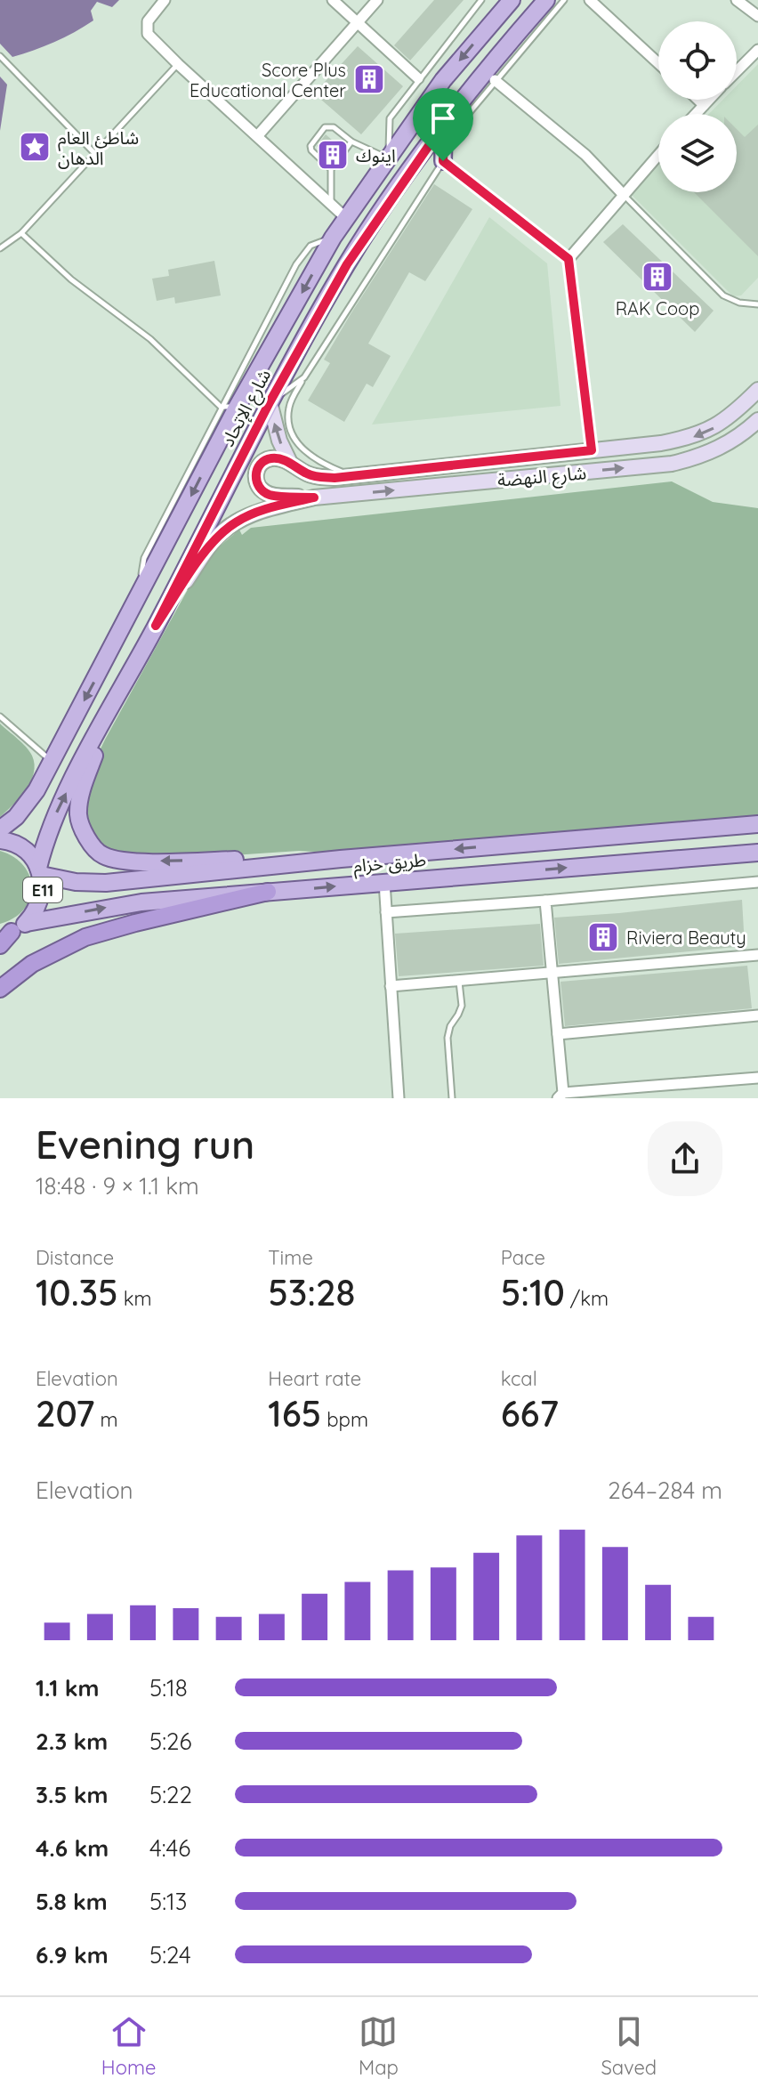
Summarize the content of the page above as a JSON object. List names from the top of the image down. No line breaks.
{"streets":{"highway":["E11"],"main road":["شارع الإتحاد","شارع النهضة","طريق خزام"]},"crossings":[["شارع الإتحاد","طريق خزام"],["شارع الإتحاد","E11"],["طريق خزام","E11"]],"places":{"building":["Score Plus Educational Center","اينوك","RAK Coop","Riviera Beauty"],"place":["شاطئ العام الدهان"]},"page":{"heading":["Evening run","18:48 · 9 × 1.1 km"],"stats":[["Distance","10.35 km"],["Time","53:28"],["Pace","5:10 /km"],["Elevation","207 m"],["Heart rate","165 bpm"],["kcal","667"]],"chart":["Elevation","264–284 m"],"list":[{"name":"1.1 km","note":"5:18"},{"name":"2.3 km","note":"5:26"},{"name":"3.5 km","note":"5:22"},{"name":"4.6 km","note":"4:46"},{"name":"5.8 km","note":"5:13"},{"name":"6.9 km","note":"5:24"}],"tabs":["Home","Map","Saved"]}}
